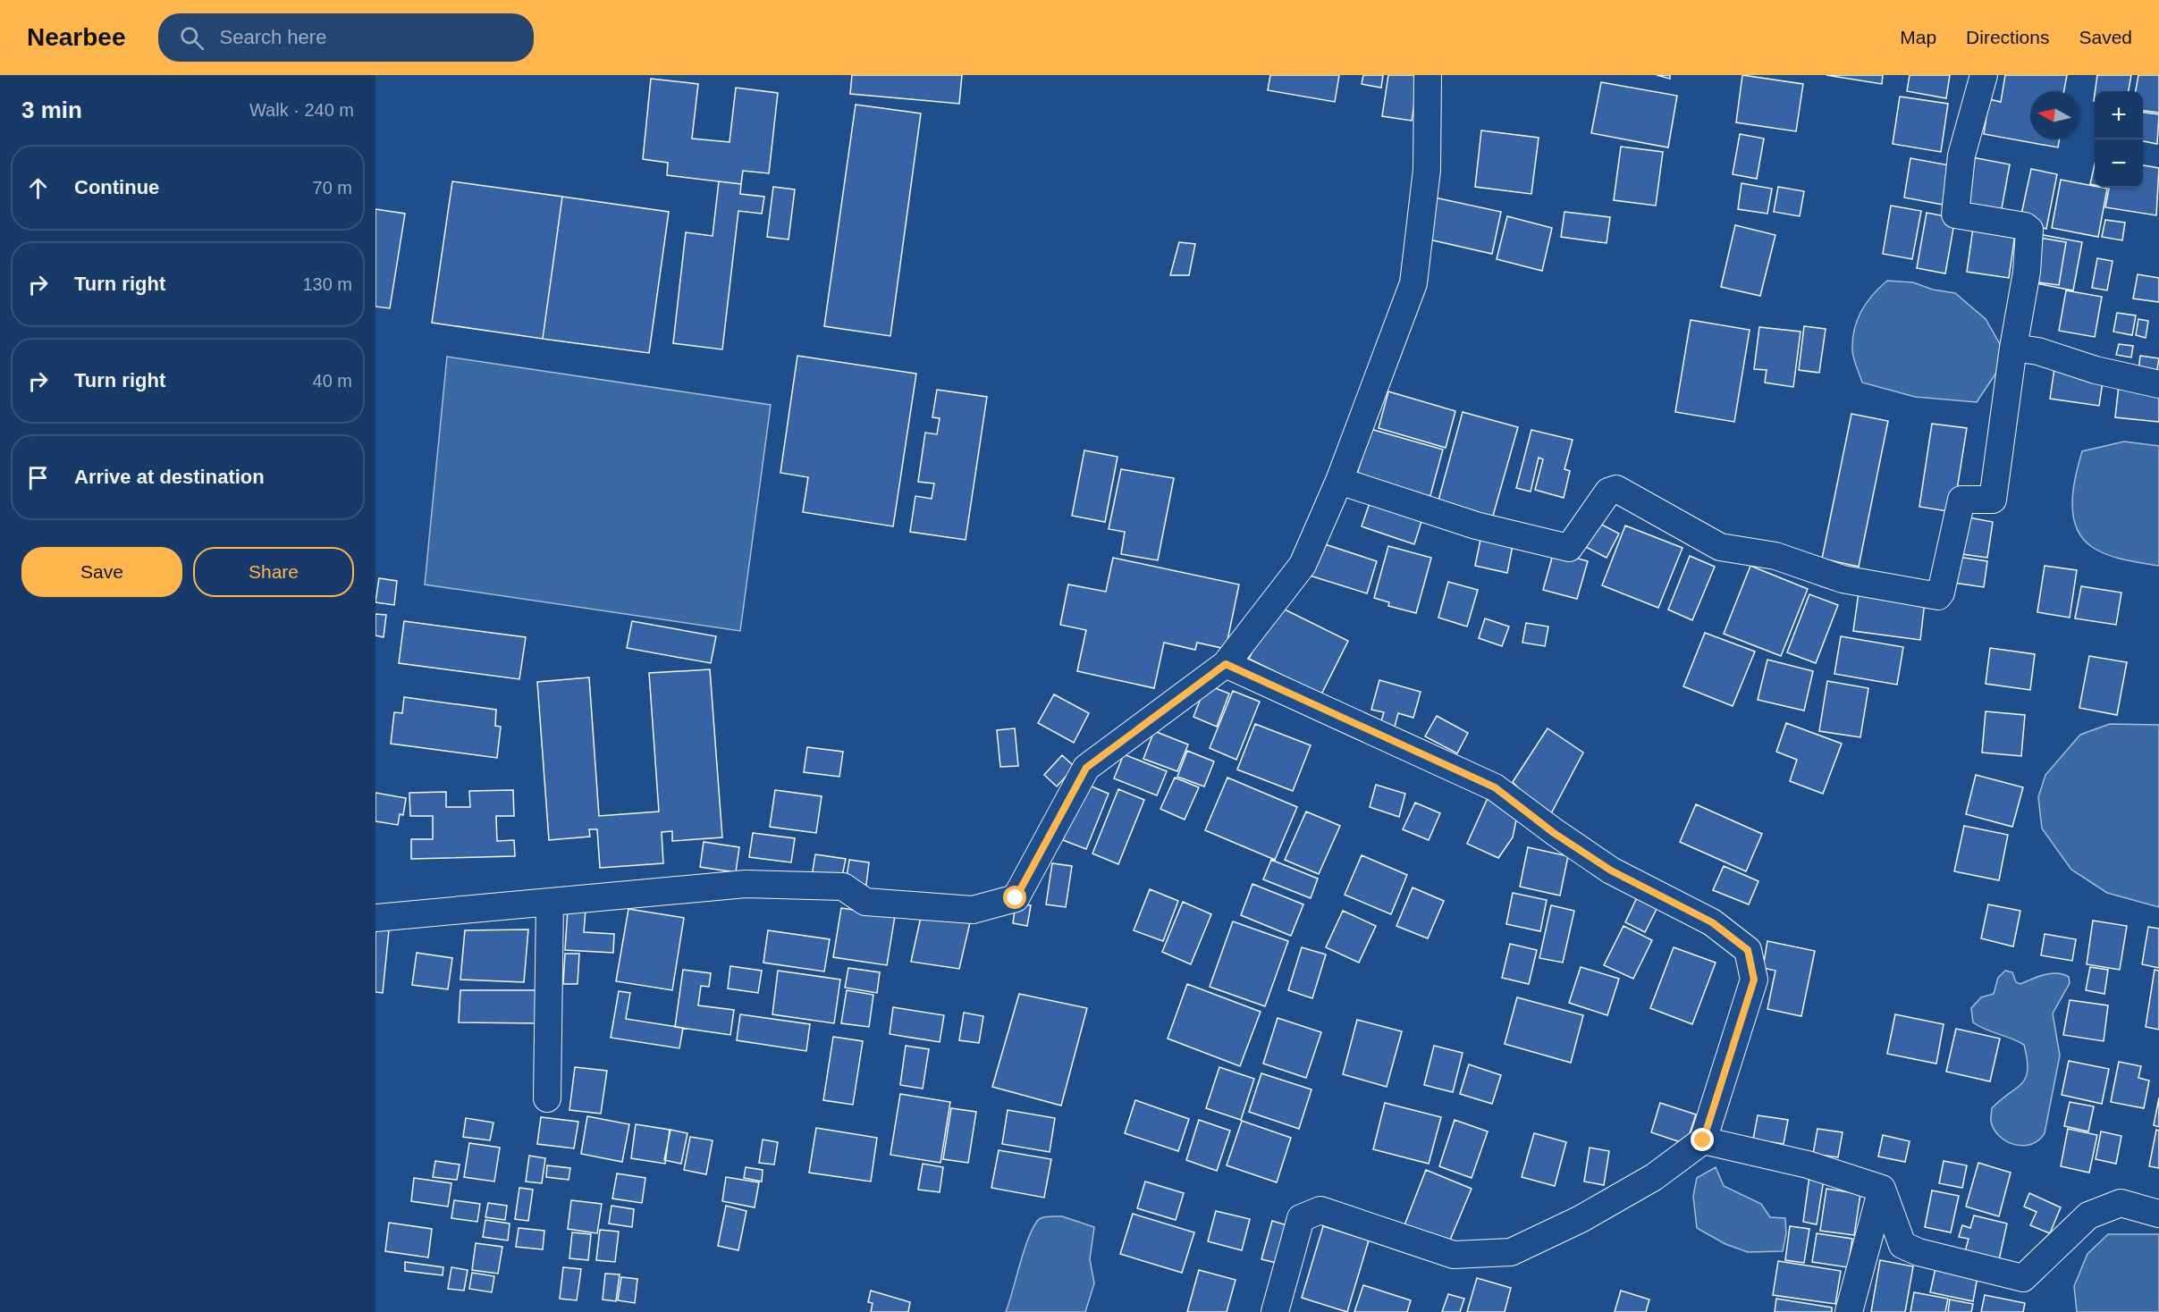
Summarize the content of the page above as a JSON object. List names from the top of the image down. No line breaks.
{"north":"left","page":{"header":"Nearbee","search":"Search here","nav":["Map","Directions","Saved"],"heading":["3 min","Walk · 240 m"],"map_buttons":["+","−"],"list":[["Continue","70 m"],["Turn right","130 m"],["Turn right","40 m"],"Arrive at destination"],"buttons":["Save","Share"]}}
